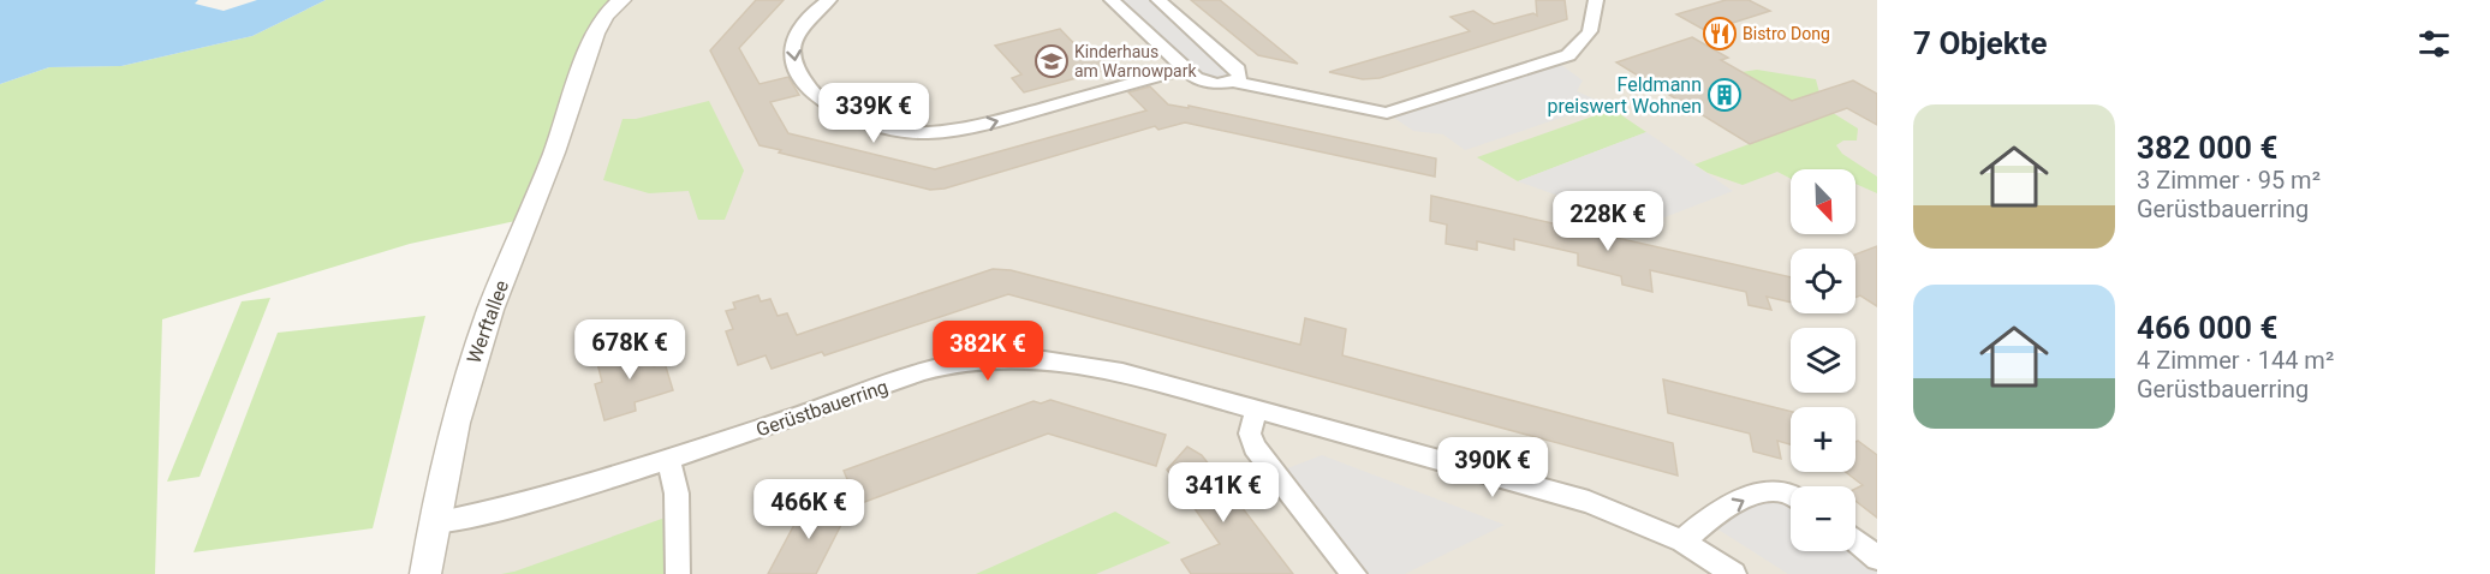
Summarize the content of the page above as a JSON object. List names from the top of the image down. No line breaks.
{"streets":{"street":["Werftallee","Gerüstbauerring"]},"crossings":[["Werftallee","Gerüstbauerring"]],"places":{"restaurant":["Bistro Dong"],"school or university":["Kinderhaus am Warnowpark"],"building":["Feldmann preiswert Wohnen"]},"north":"bottom right","page":{"heading":"7 Objekte","price":["339K €","228K €","678K €","382K €","390K €","341K €","466K €"],"list":[{"name":"382 000 €","note":"3 Zimmer · 95 m² · Gerüstbauerring"},{"name":"466 000 €","note":"4 Zimmer · 144 m² · Gerüstbauerring"}],"map_buttons":["+","−"]}}
